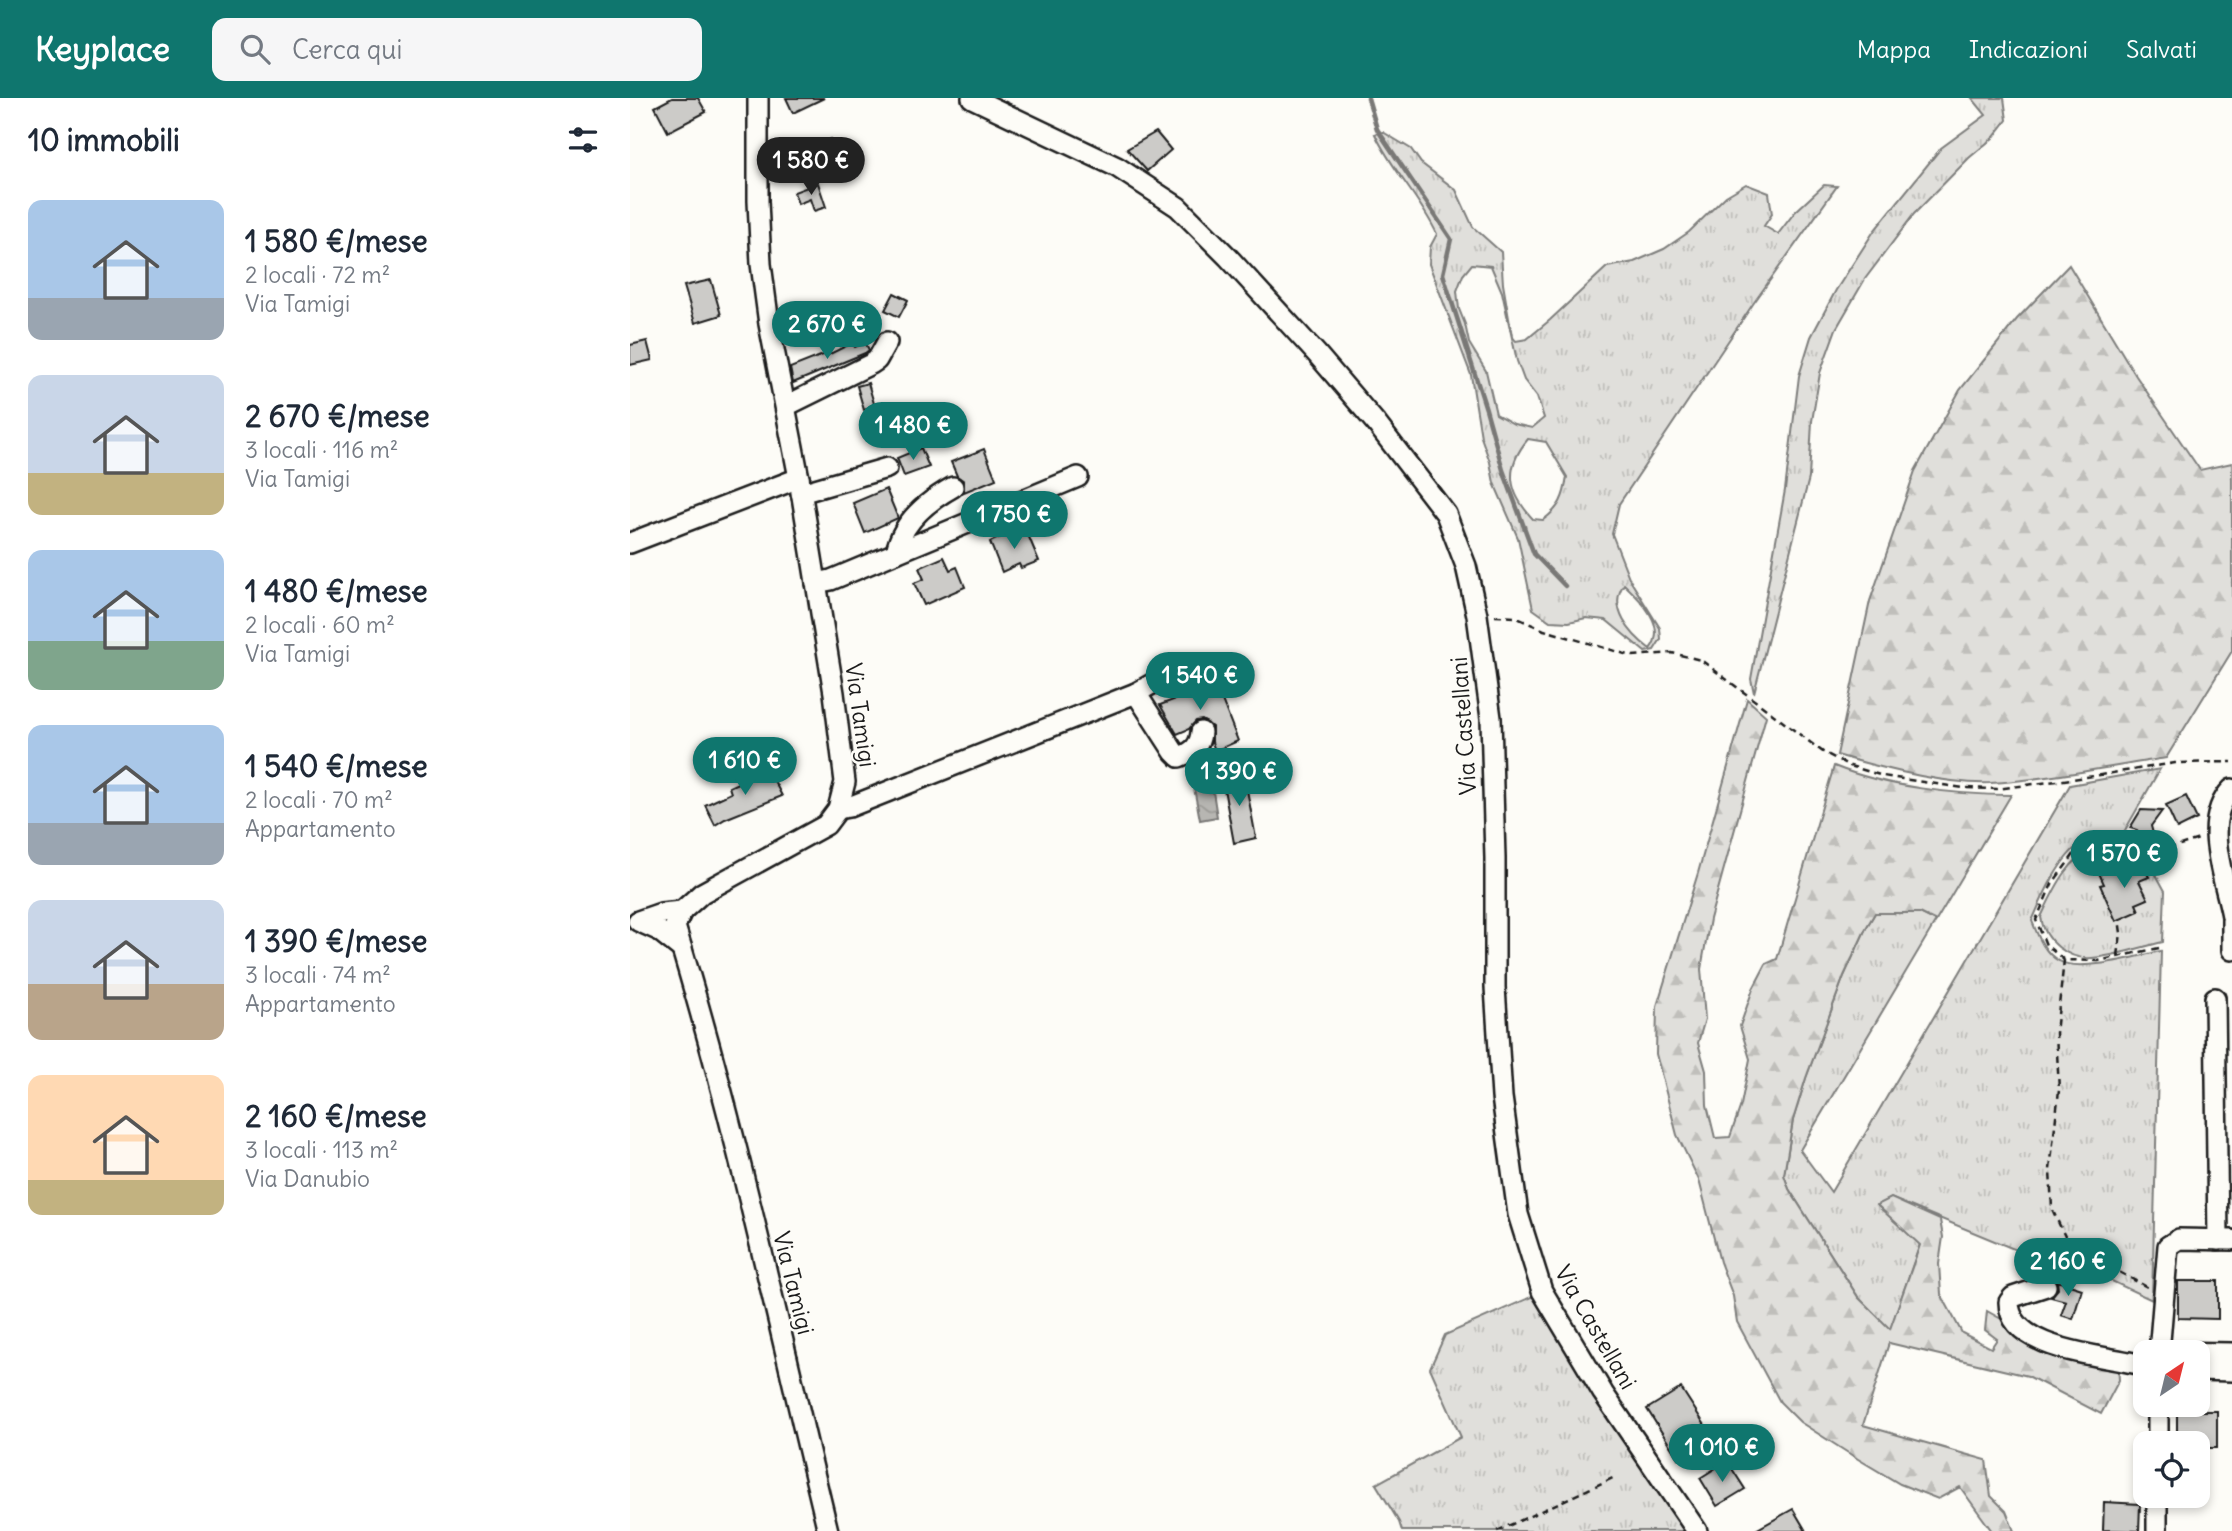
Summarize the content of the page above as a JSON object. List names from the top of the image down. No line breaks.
{"streets":{"street":["Via Tamigi","Via Castellani"]},"north":"top right","page":{"header":"Keyplace","search":"Cerca qui","nav":["Mappa","Indicazioni","Salvati"],"heading":"10 immobili","price":["1 580 €","2 670 €","1 480 €","1 750 €","1 540 €","1 610 €","1 390 €","1 570 €","2 160 €","1 010 €"],"list":[{"name":"1 580 €/mese","note":"2 locali · 72 m² · Via Tamigi"},{"name":"2 670 €/mese","note":"3 locali · 116 m² · Via Tamigi"},{"name":"1 480 €/mese","note":"2 locali · 60 m² · Via Tamigi"},{"name":"1 540 €/mese","note":"2 locali · 70 m² · Appartamento"},{"name":"1 390 €/mese","note":"3 locali · 74 m² · Appartamento"},{"name":"2 160 €/mese","note":"3 locali · 113 m² · Via Danubio"}]}}
